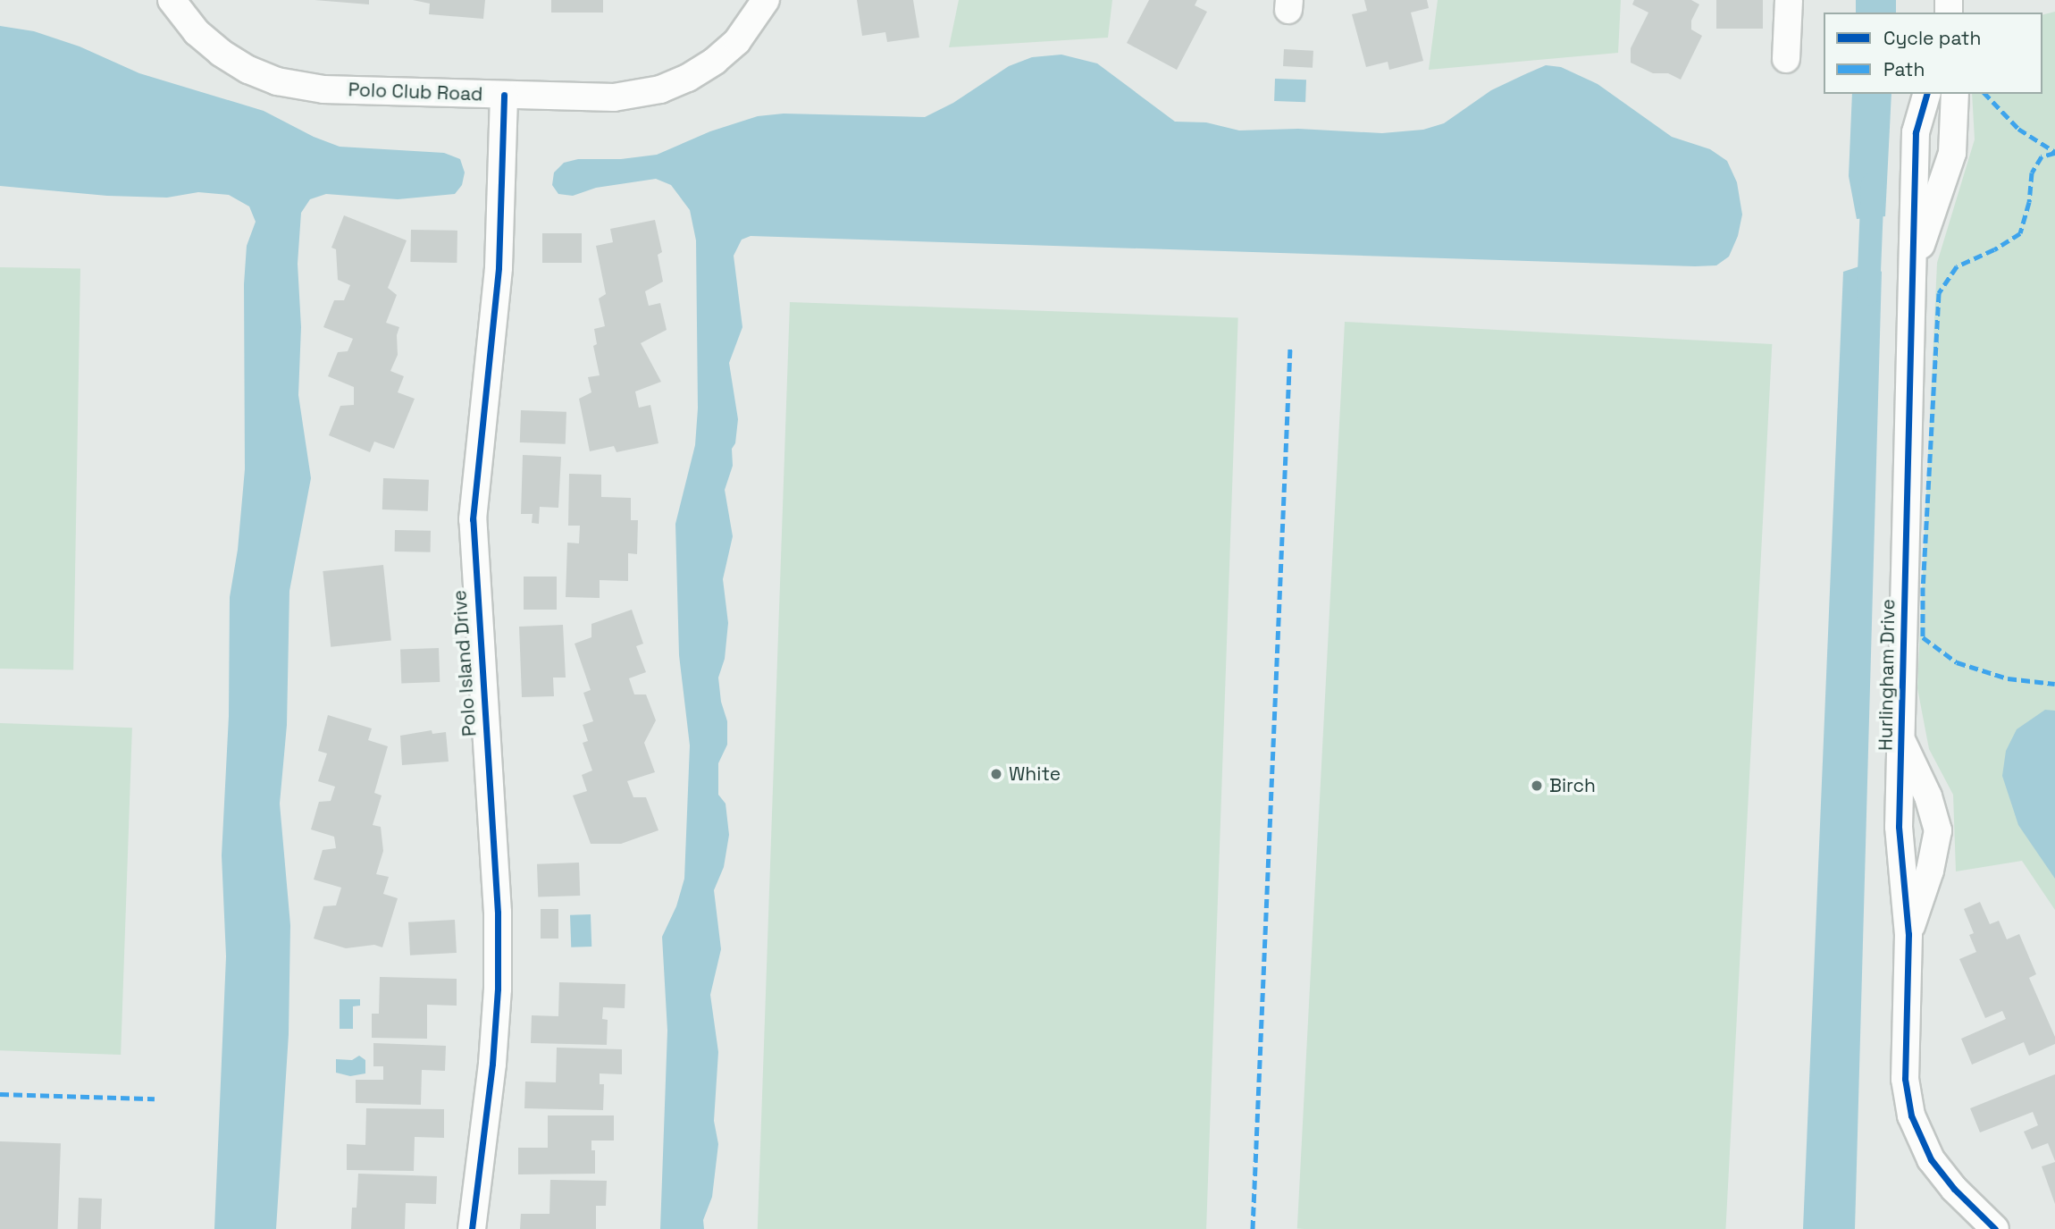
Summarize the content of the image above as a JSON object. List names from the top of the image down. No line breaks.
{"streets":{"street":["Polo Club Road","Polo Island Drive","Hurlingham Drive"]},"crossings":[["Polo Club Road","Polo Island Drive"]],"places":["White","Birch"],"legend":["Cycle path","Path"]}
